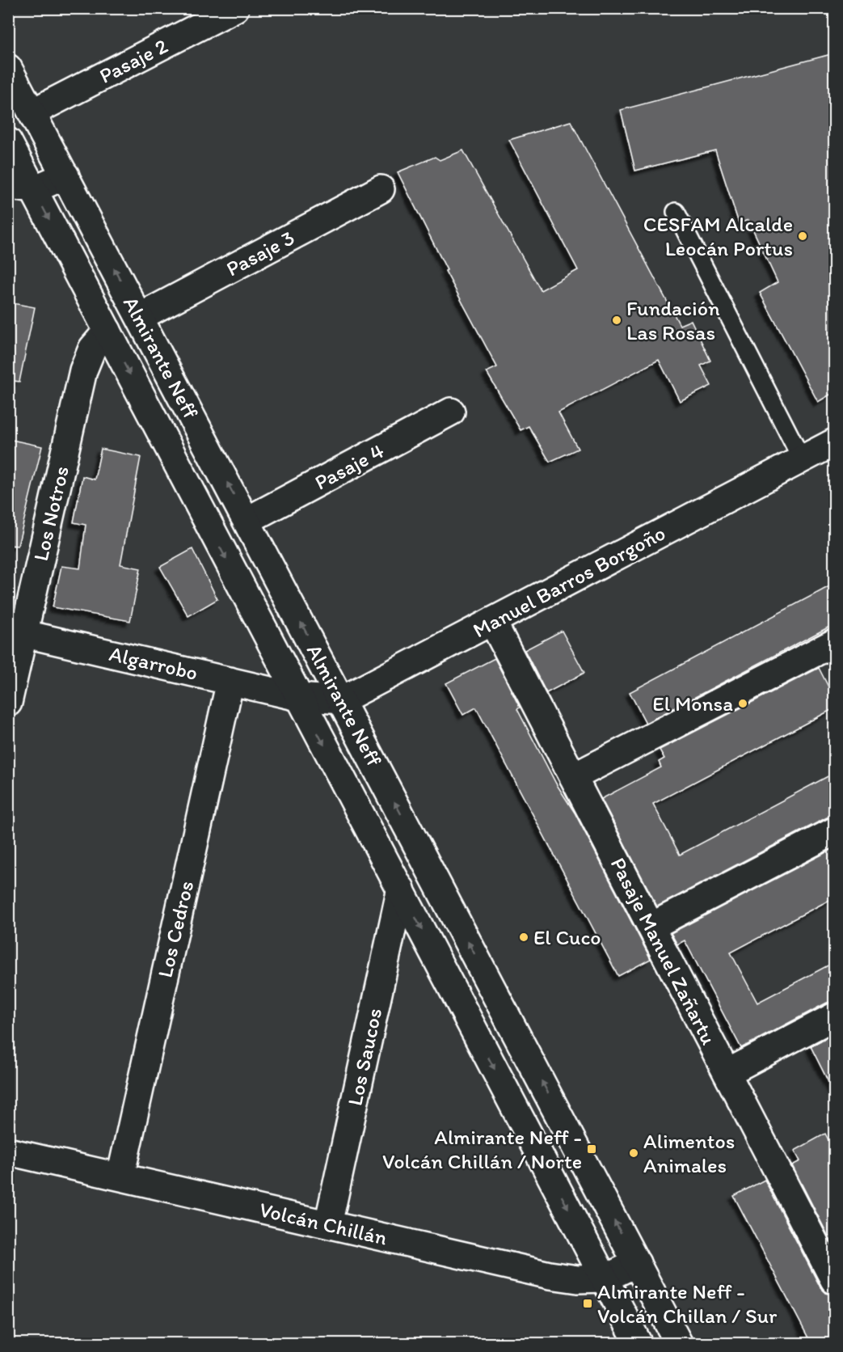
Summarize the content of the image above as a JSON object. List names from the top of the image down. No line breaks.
{"streets":{"street":["Pasaje 2","Pasaje 3","Almirante Neff","Pasaje 4","Los Notros","Manuel Barros Borgoño","Algarrobo","Los Cedros","Pasaje Manuel Zañartu","Los Saucos","Volcán Chillán"]},"crossings":[["Pasaje 2","Almirante Neff"],["Pasaje 3","Almirante Neff"],["Almirante Neff","Pasaje 4"],["Almirante Neff","Los Notros"],["Almirante Neff","Manuel Barros Borgoño"],["Almirante Neff","Algarrobo"],["Almirante Neff","Los Saucos"],["Almirante Neff","Volcán Chillán"],["Los Notros","Algarrobo"],["Manuel Barros Borgoño","Pasaje Manuel Zañartu"],["Algarrobo","Los Cedros"],["Los Cedros","Volcán Chillán"],["Los Saucos","Volcán Chillán"]],"places":{"other":["CESFAM Alcalde Leocán Portus","Fundación Las Rosas","El Monsa","El Cuco","Alimentos Animales"],"transit":["Almirante Neff - Volcán Chillán / Norte","Almirante Neff - Volcán Chillan / Sur"]}}
